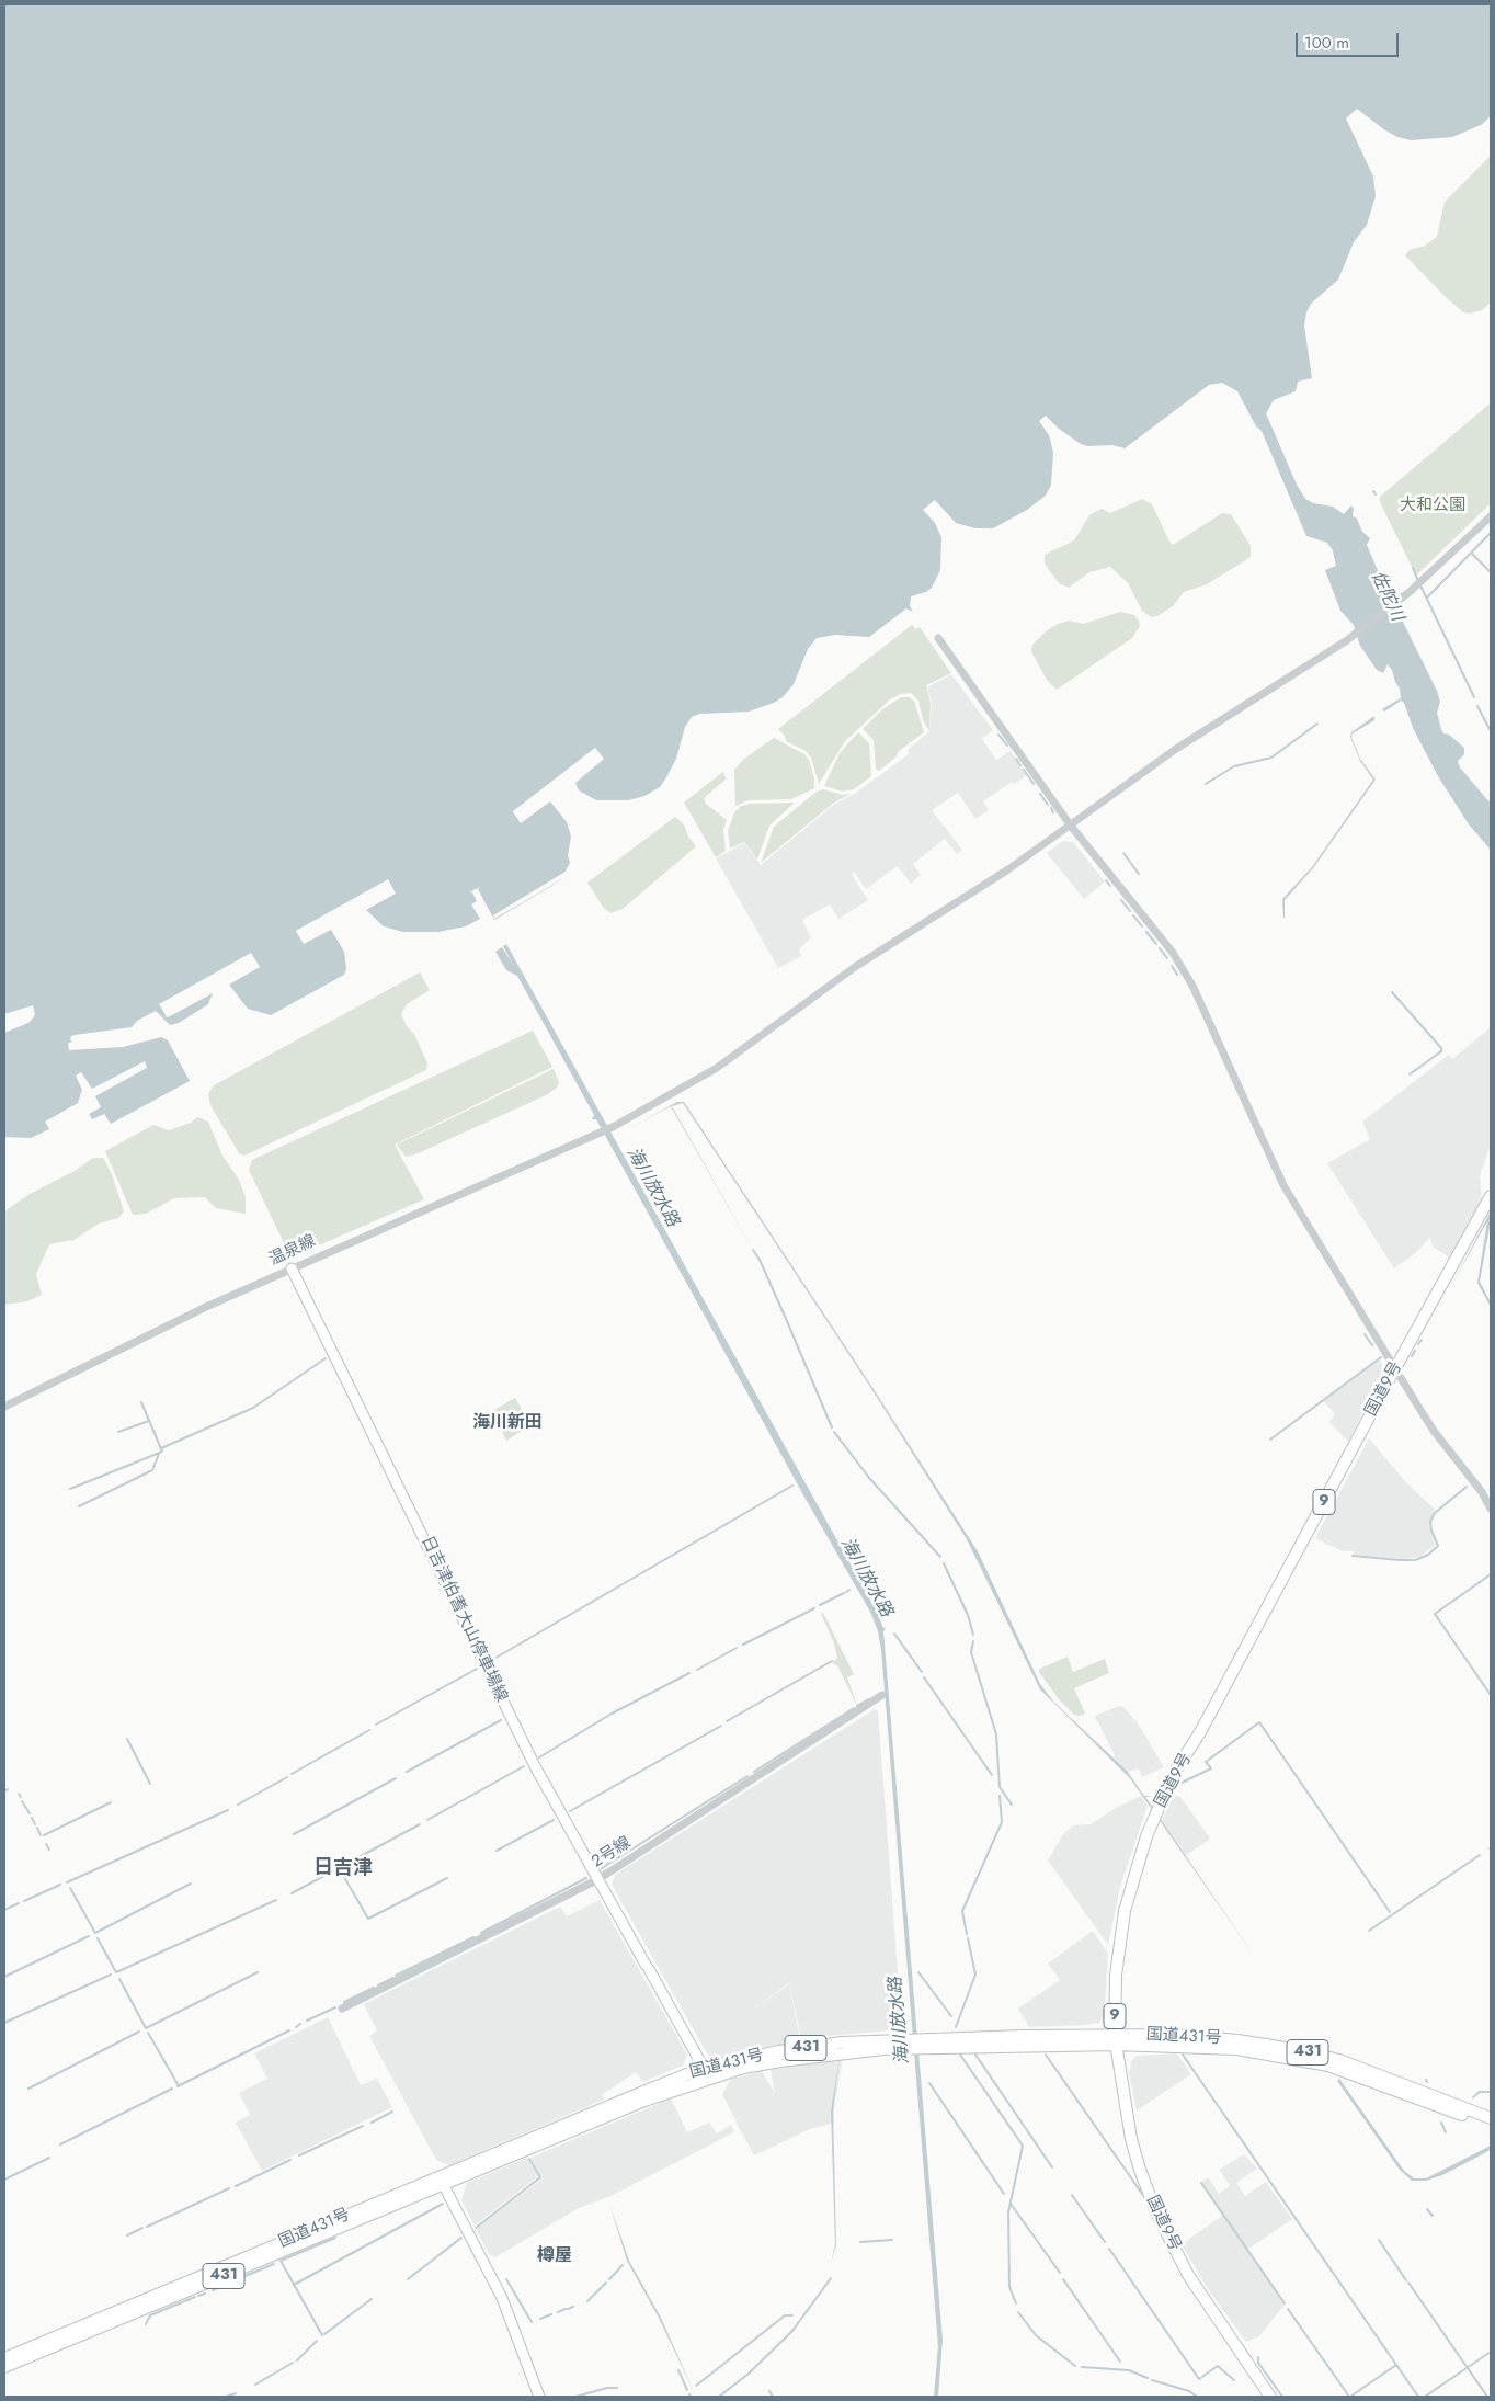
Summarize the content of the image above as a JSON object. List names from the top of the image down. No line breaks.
{"streets":{"highway":["国道9号","9","国道431号","431"],"main road":["日吉津伯耆大山停車場線"],"street":["温泉線","2号線"]},"crossings":[["温泉線","日吉津伯耆大山停車場線"],["国道9号","国道431号"],["日吉津伯耆大山停車場線","2号線"],["日吉津伯耆大山停車場線","国道431号"]],"districts":["海川新田","日吉津","樽屋"],"water":["佐陀川","海川放水路"],"parks":["大和公園"],"scale_bar":"100 m"}
